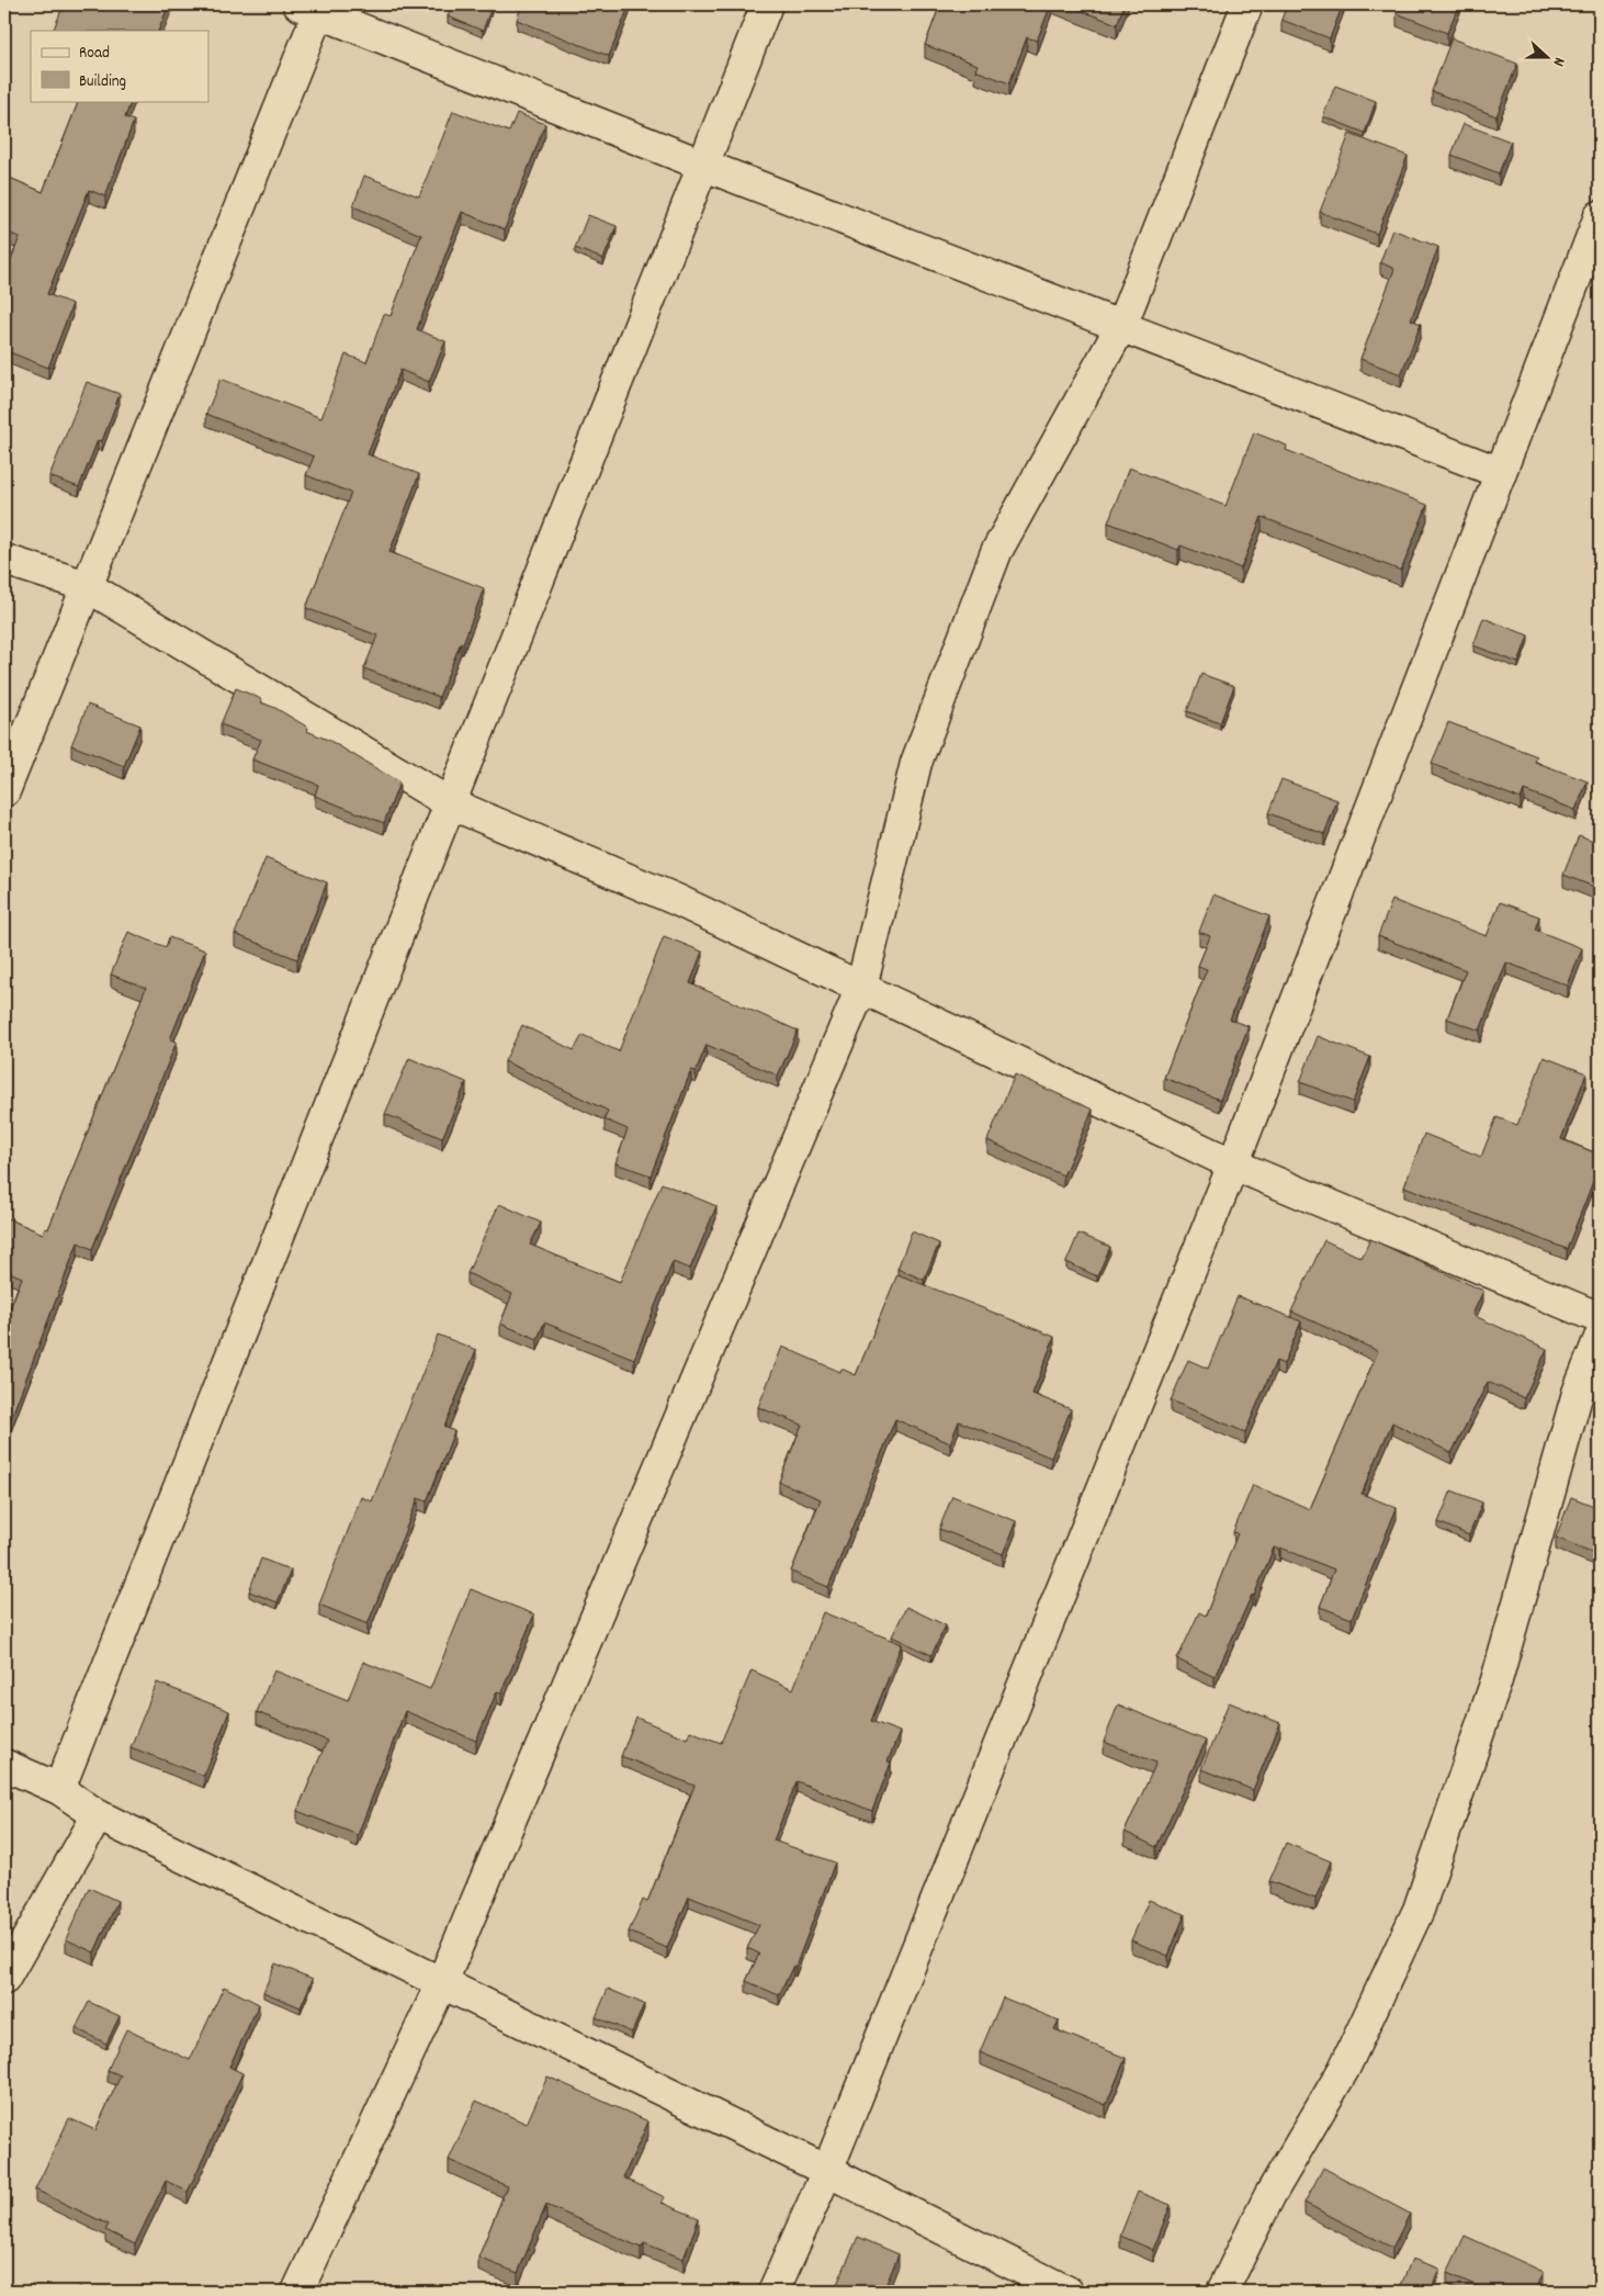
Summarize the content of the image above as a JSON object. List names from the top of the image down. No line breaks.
{"legend":["Road","Building"],"north":"right"}
